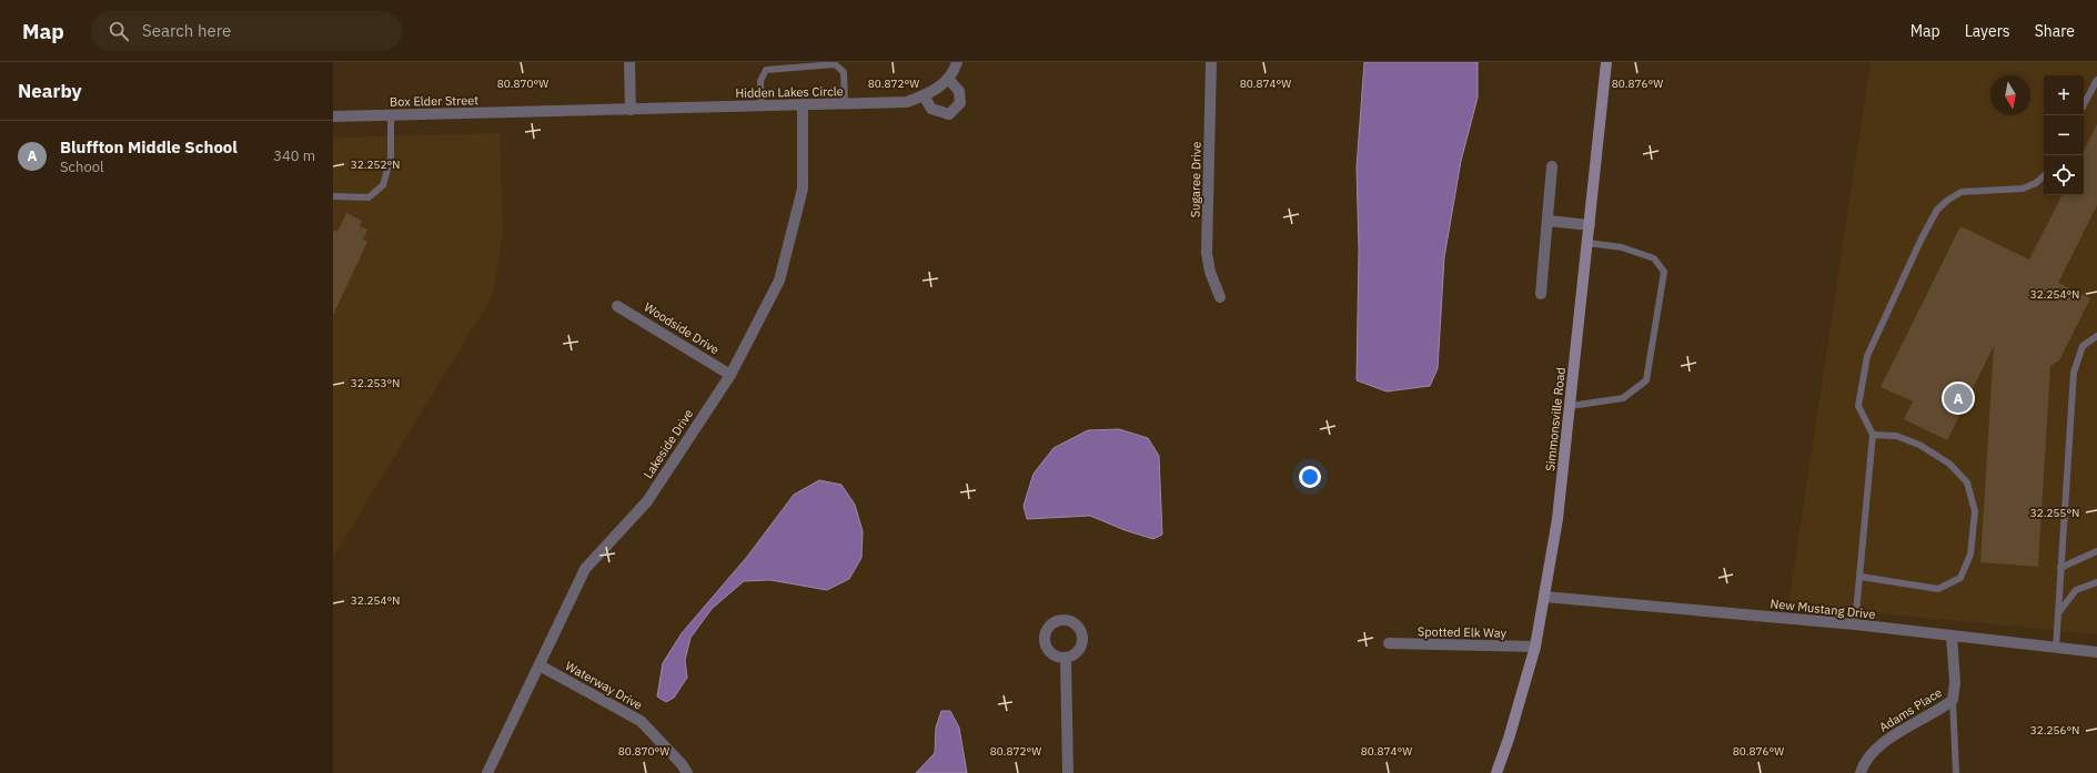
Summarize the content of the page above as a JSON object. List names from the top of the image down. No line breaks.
{"streets":{"street":["Hidden Lakes Circle","Box Elder Street","Sugaree Drive","Woodside Drive","Simmonsville Road","Lakeside Drive","New Mustang Drive","Spotted Elk Way","Waterway Drive","Adams Place"]},"crossings":[["Hidden Lakes Circle","Box Elder Street"],["Hidden Lakes Circle","Lakeside Drive"],["Woodside Drive","Lakeside Drive"],["Simmonsville Road","New Mustang Drive"],["Simmonsville Road","Spotted Elk Way"],["Lakeside Drive","Waterway Drive"],["New Mustang Drive","Adams Place"]],"north":"bottom","page":{"header":"Map","search":"Search here","nav":["Map","Layers","Share"],"heading":"Nearby","map_buttons":["+","−"],"list":[{"mark":"A","name":"Bluffton Middle School","note":"School","value":"340 m"}],"pins":"A"},"coordinates":["80.870°W","80.872°W","80.874°W","80.876°W","32.252°N","32.254°N","32.253°N","32.255°N","32.256°N"]}
